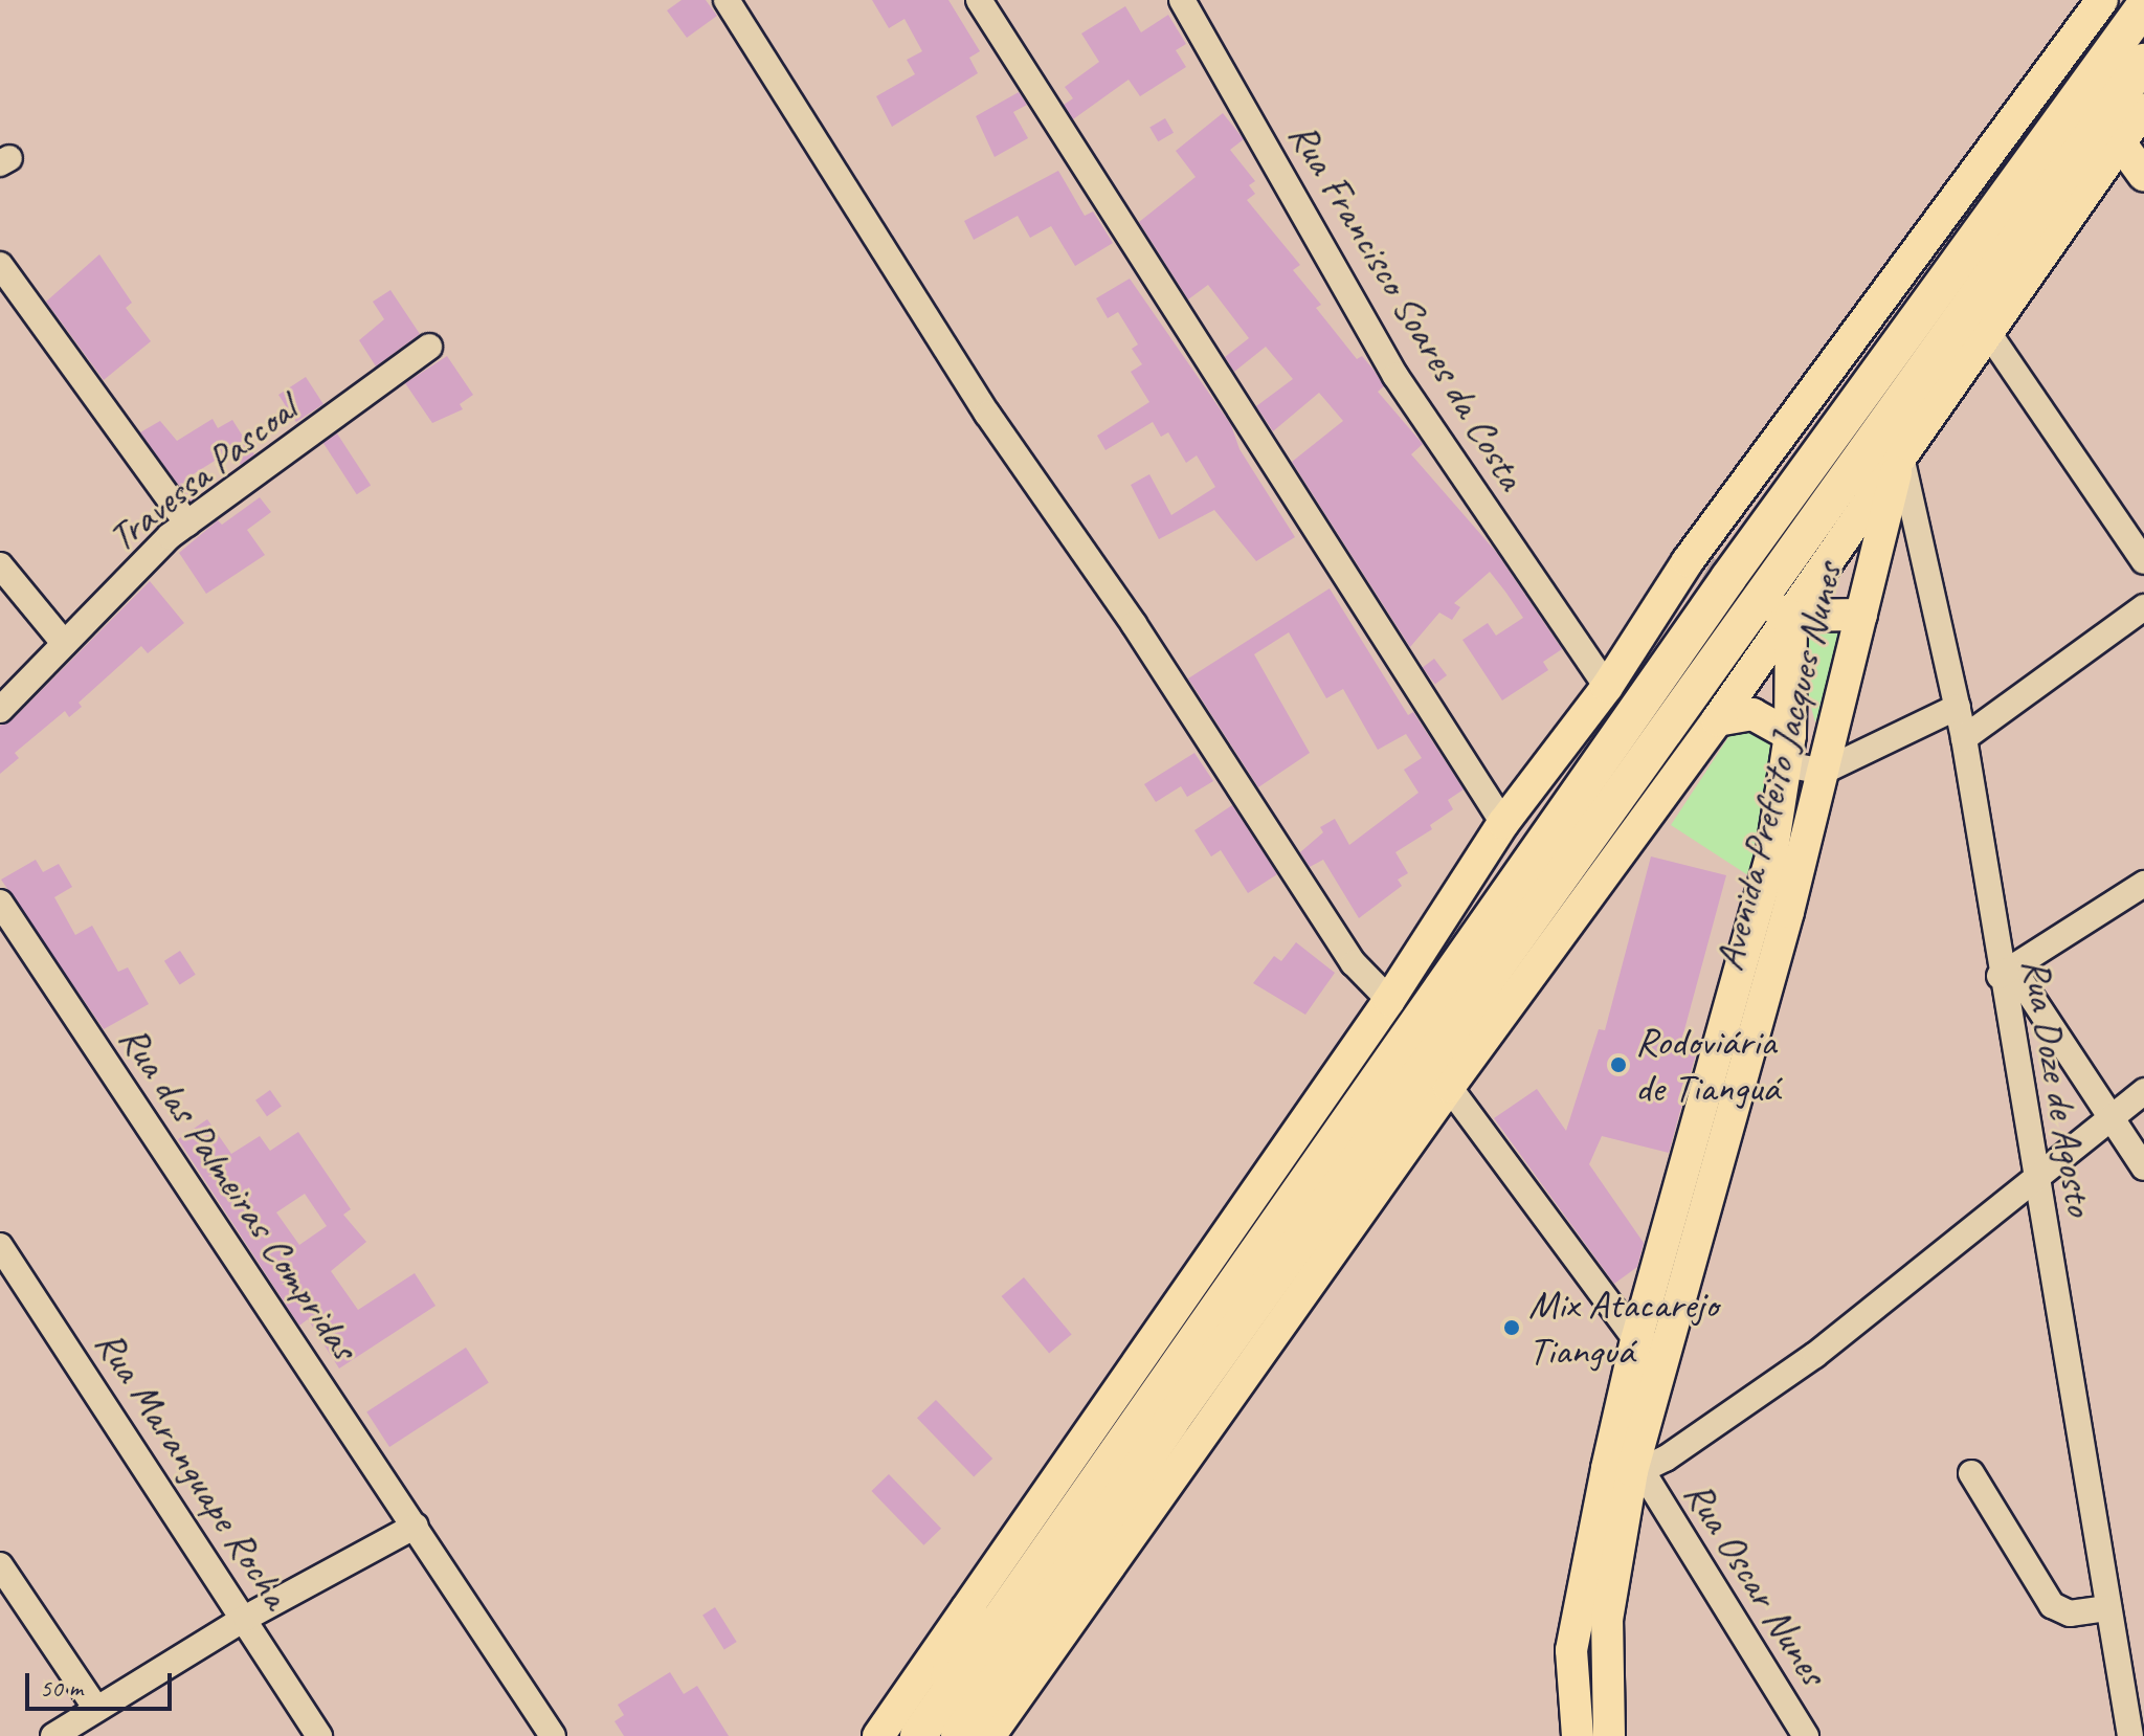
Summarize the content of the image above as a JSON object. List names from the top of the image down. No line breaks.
{"streets":{"main road":["Avenida Prefeito Jacques Nunes"],"street":["Rua Francisco Soares da Costa","Travessa Pascoal","Rua Doze de Agosto","Rua das Palmeiras Compridas","Rua Maranguape Rocha","Rua Oscar Nunes"]},"crossings":[["Avenida Prefeito Jacques Nunes","Rua Doze de Agosto"],["Avenida Prefeito Jacques Nunes","Rua Oscar Nunes"]],"places":["Rodoviária de Tianguá","Mix Atacarejo Tianguá"],"scale_bar":"50 m"}
